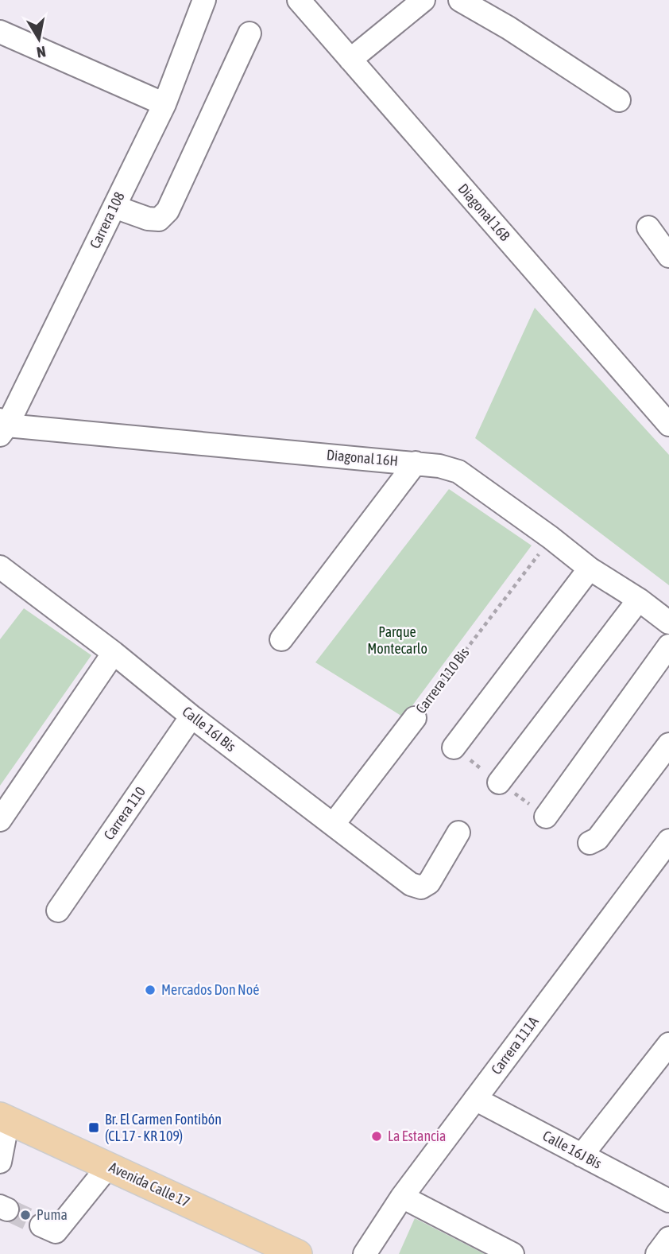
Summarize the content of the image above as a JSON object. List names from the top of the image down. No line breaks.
{"streets":{"main road":["Avenida Calle 17"],"street":["Diagonal 16B","Carrera 108","Diagonal 16H","Carrera 110 Bis","Calle 16I Bis","Carrera 110","Carrera 111A","Calle 16J Bis"]},"crossings":[["Carrera 108","Diagonal 16H"],["Diagonal 16H","Carrera 110 Bis"],["Carrera 110 Bis","Calle 16I Bis"],["Calle 16I Bis","Carrera 110"],["Carrera 111A","Calle 16J Bis"]],"parks":["Parque Montecarlo"],"places":{"other":["Mercados Don Noé","La Estancia","Puma"],"transit":["Br. El Carmen Fontibón (CL 17 - KR 109)"]},"north":"bottom"}
